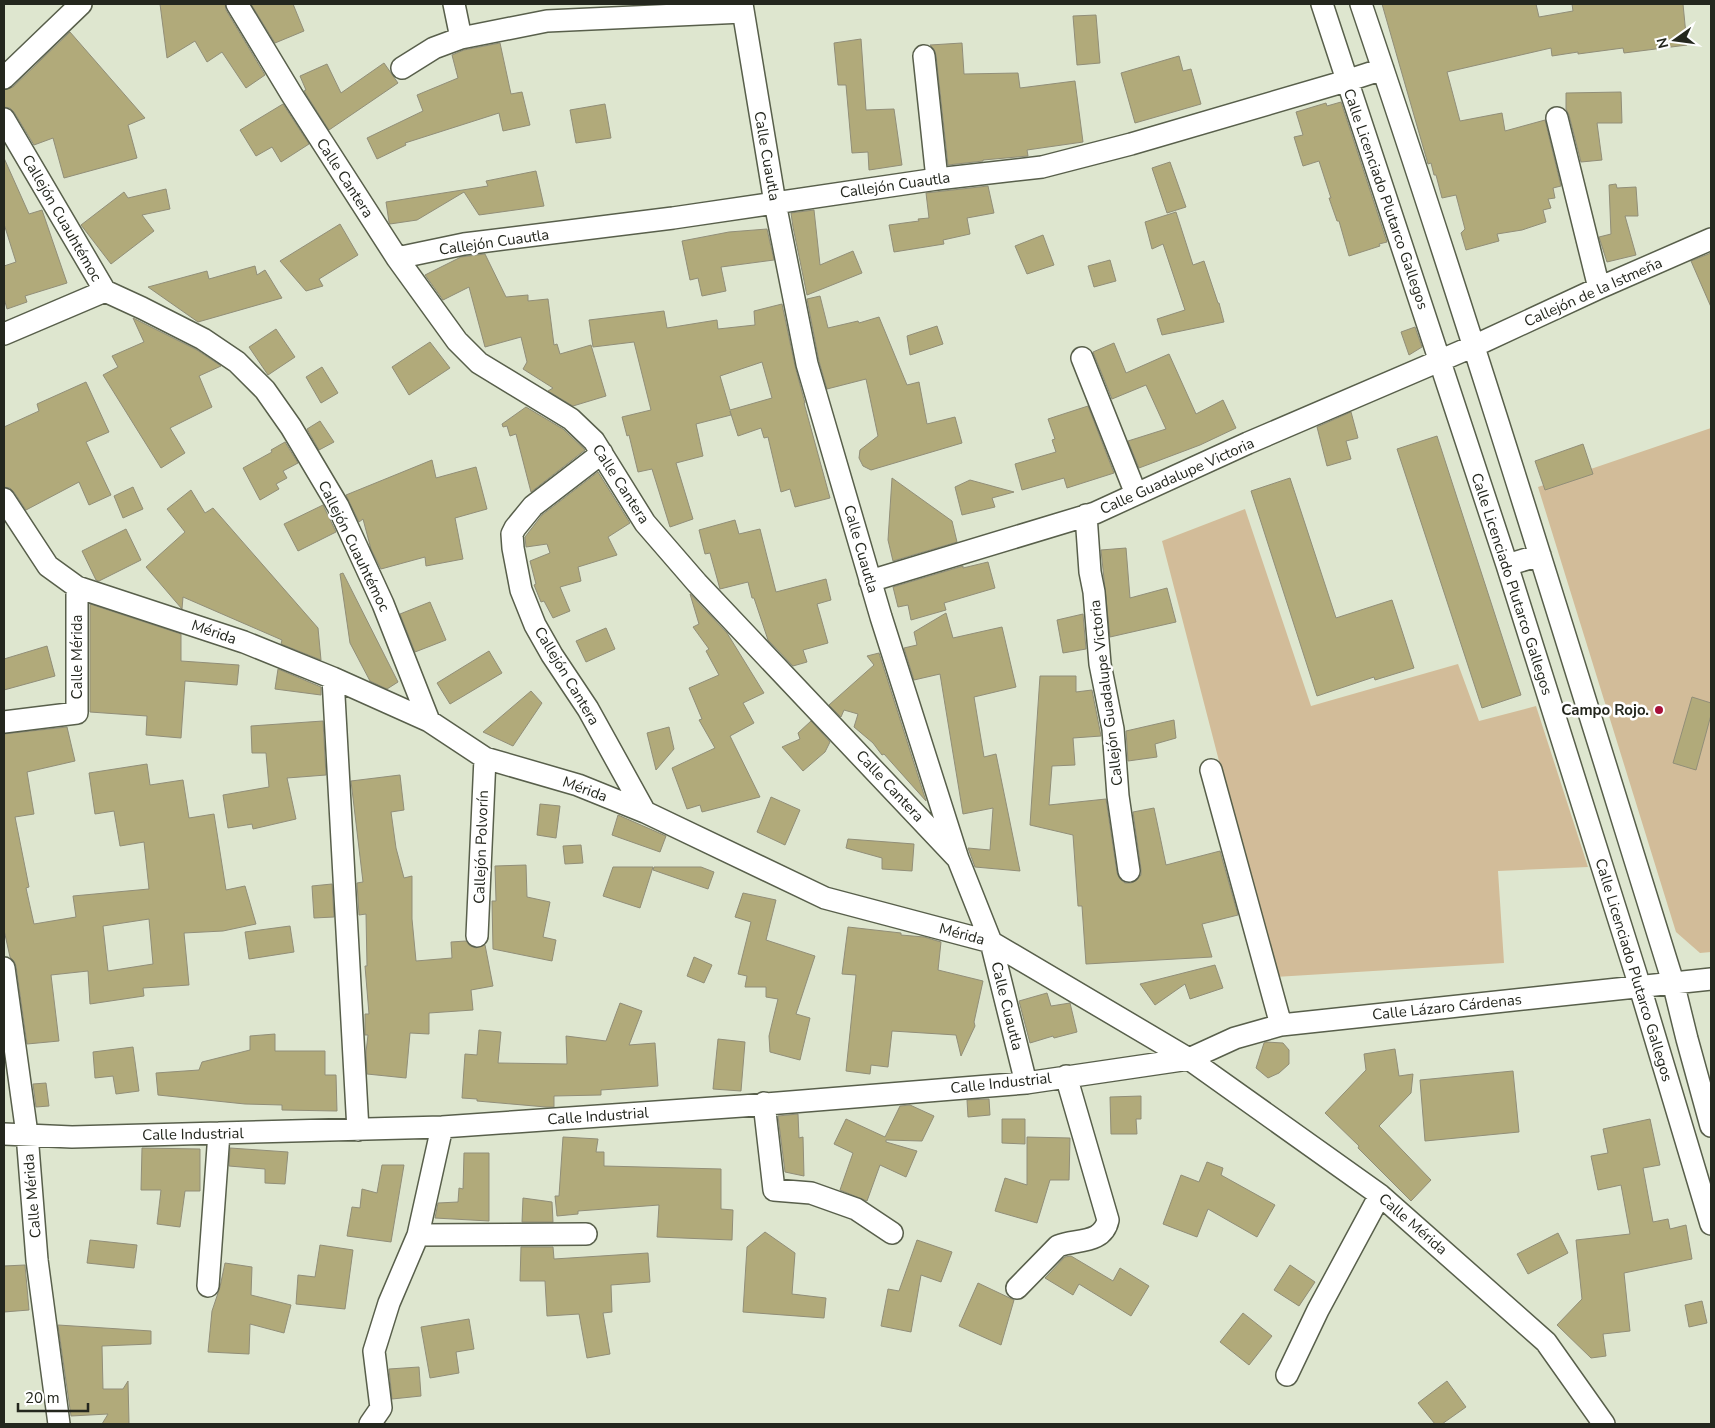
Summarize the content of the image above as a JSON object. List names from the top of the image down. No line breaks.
{"streets":{"street":["Calle Cuautla","Calle Cantera","Callejón Cuautla","Calle Licenciado Plutarco Gallegos","Callejón Cuauhtémoc","Callejón de la Istmeña","Calle Guadalupe Victoria","Mérida","Calle Mérida","Callejón Cantera","Callejón Guadalupe Victoria","Callejón Polvorín","Calle Lázaro Cárdenas","Calle Industrial"]},"crossings":[["Calle Cuautla","Calle Cantera"],["Calle Cuautla","Callejón Cuautla"],["Calle Cuautla","Calle Guadalupe Victoria"],["Calle Cuautla","Mérida"],["Calle Cuautla","Calle Industrial"],["Calle Cantera","Callejón Cuautla"],["Calle Cantera","Callejón Cantera"],["Callejón Cuautla","Calle Licenciado Plutarco Gallegos"],["Calle Licenciado Plutarco Gallegos","Callejón de la Istmeña"],["Calle Licenciado Plutarco Gallegos","Calle Guadalupe Victoria"],["Calle Licenciado Plutarco Gallegos","Calle Lázaro Cárdenas"],["Callejón Cuauhtémoc","Mérida"],["Callejón de la Istmeña","Calle Guadalupe Victoria"],["Calle Guadalupe Victoria","Callejón Guadalupe Victoria"],["Mérida","Calle Mérida"],["Mérida","Callejón Cantera"],["Mérida","Callejón Polvorín"],["Mérida","Calle Lázaro Cárdenas"],["Mérida","Calle Industrial"],["Calle Mérida","Calle Lázaro Cárdenas"],["Calle Mérida","Calle Industrial"],["Calle Lázaro Cárdenas","Calle Industrial"]],"places":["Campo Rojo."],"scale_bar":"20 m","north":"left"}
